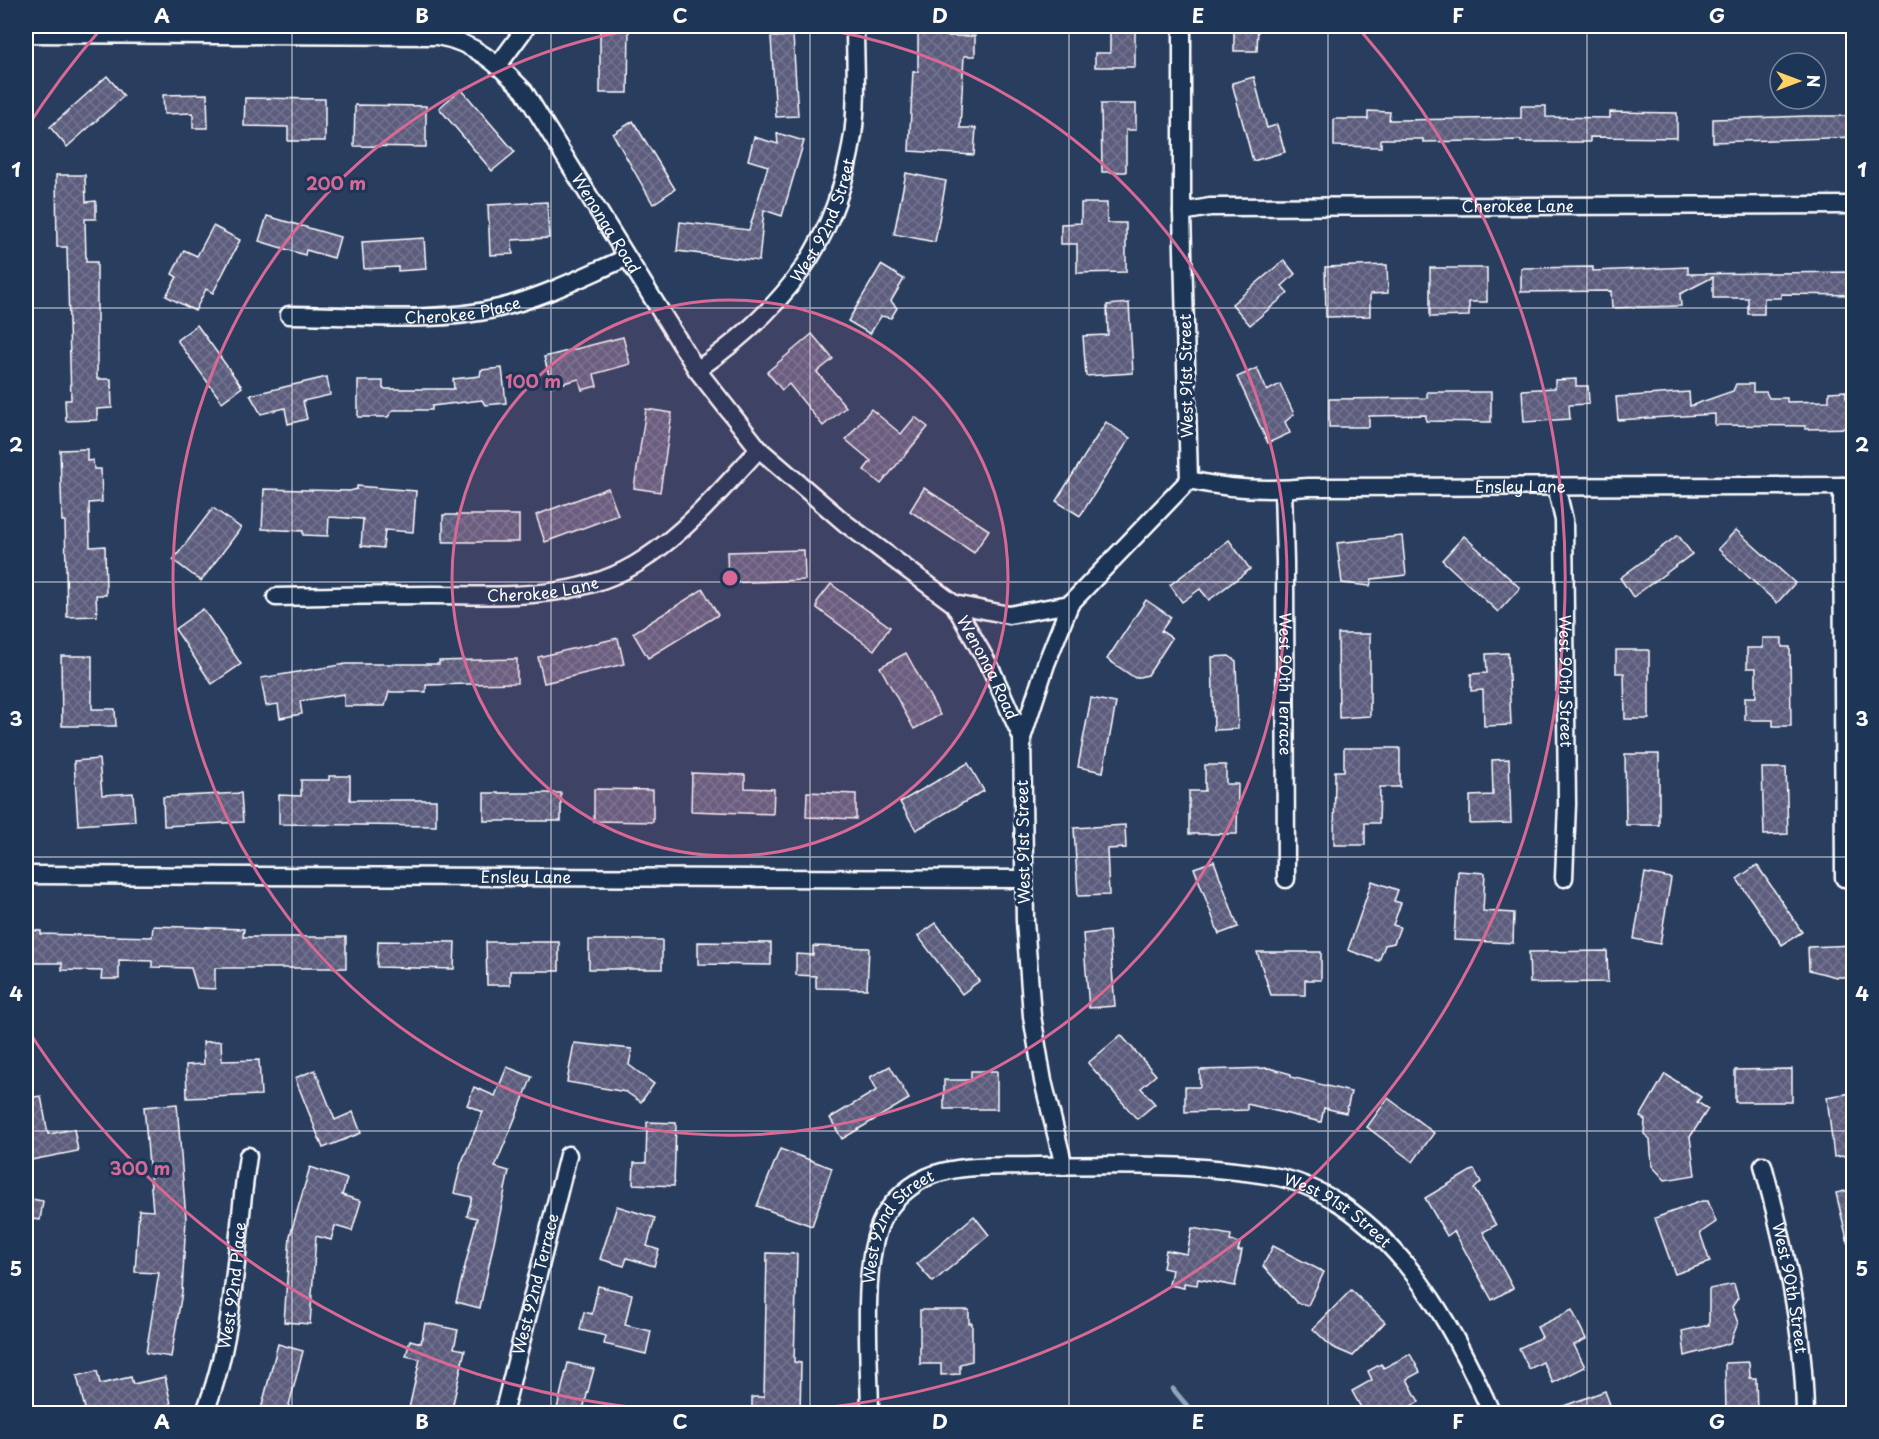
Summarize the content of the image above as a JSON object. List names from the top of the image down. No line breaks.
{"streets":{"street":["Cherokee Lane","West 92nd Street","Wenonga Road","Cherokee Place","West 91st Street","Ensley Lane","West 90th Street","West 90th Terrace","West 92nd Terrace","West 92nd Place"]},"crossings":[["Cherokee Lane","Wenonga Road"],["Cherokee Lane","West 91st Street"],["West 92nd Street","Wenonga Road"],["West 92nd Street","West 91st Street"],["Wenonga Road","Cherokee Place"],["Wenonga Road","West 91st Street"],["West 91st Street","Ensley Lane"],["Ensley Lane","West 90th Street"],["Ensley Lane","West 90th Terrace"]],"north":"right","grid":{"columns":["A","B","C","D","E","F","G"],"rows":["1","2","3","4","5"]},"rings":["200 m","100 m","300 m"]}
